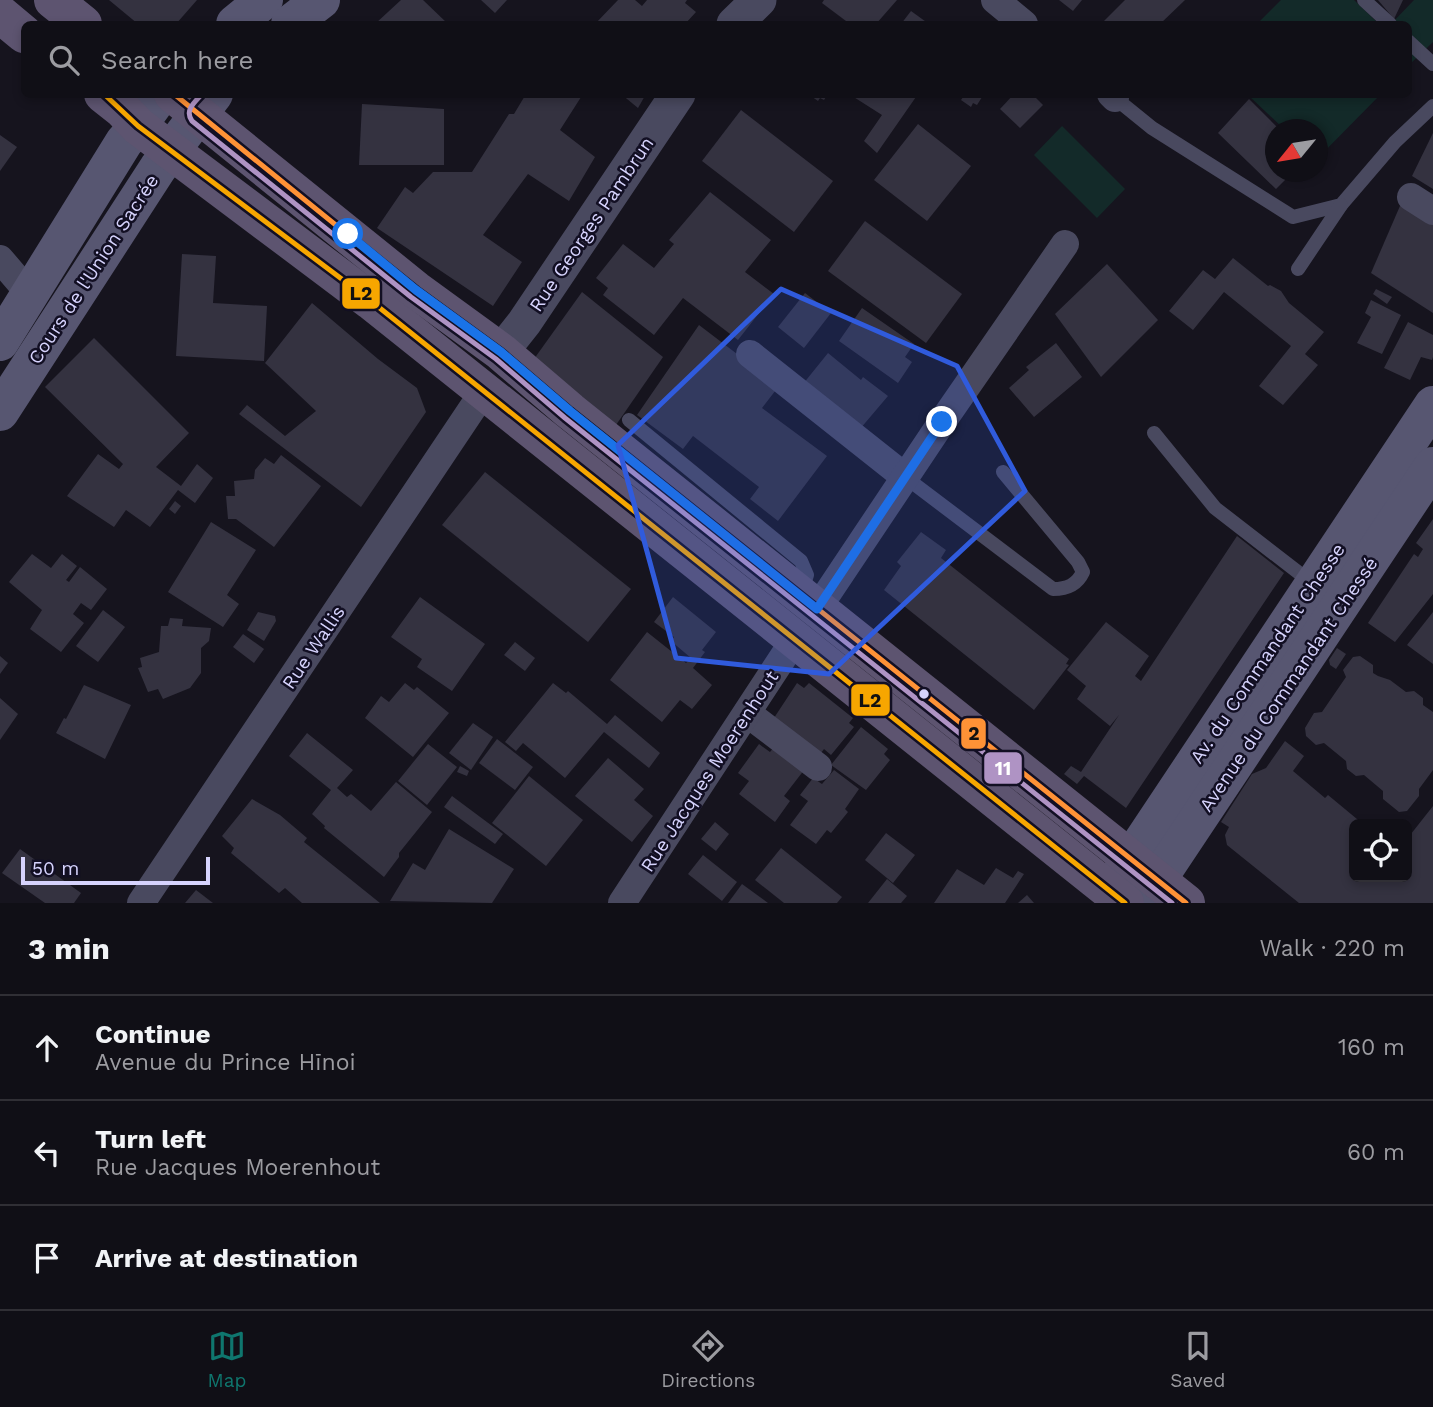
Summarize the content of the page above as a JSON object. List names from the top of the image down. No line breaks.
{"streets":{"main road":["Cours de l'Union Sacrée","Av. du Commandant Chesse","Avenue du Commandant Chessé"],"street":["Rue Georges Pambrun","Rue Wallis","Rue Jacques Moerenhout"]},"crossings":[["Av. du Commandant Chesse","Avenue du Commandant Chessé"]],"lines":["transit line 2","transit line L2","transit line 11"],"scale_bar":"50 m","north":"bottom left","page":{"search":"Search here","scale":"50 m","heading":["3 min","Walk · 220 m"],"list":[["Continue","Avenue du Prince Hīnoi","160 m"],["Turn left","Rue Jacques Moerenhout","60 m"],"Arrive at destination"],"nav":["Map","Directions","Saved"]}}
